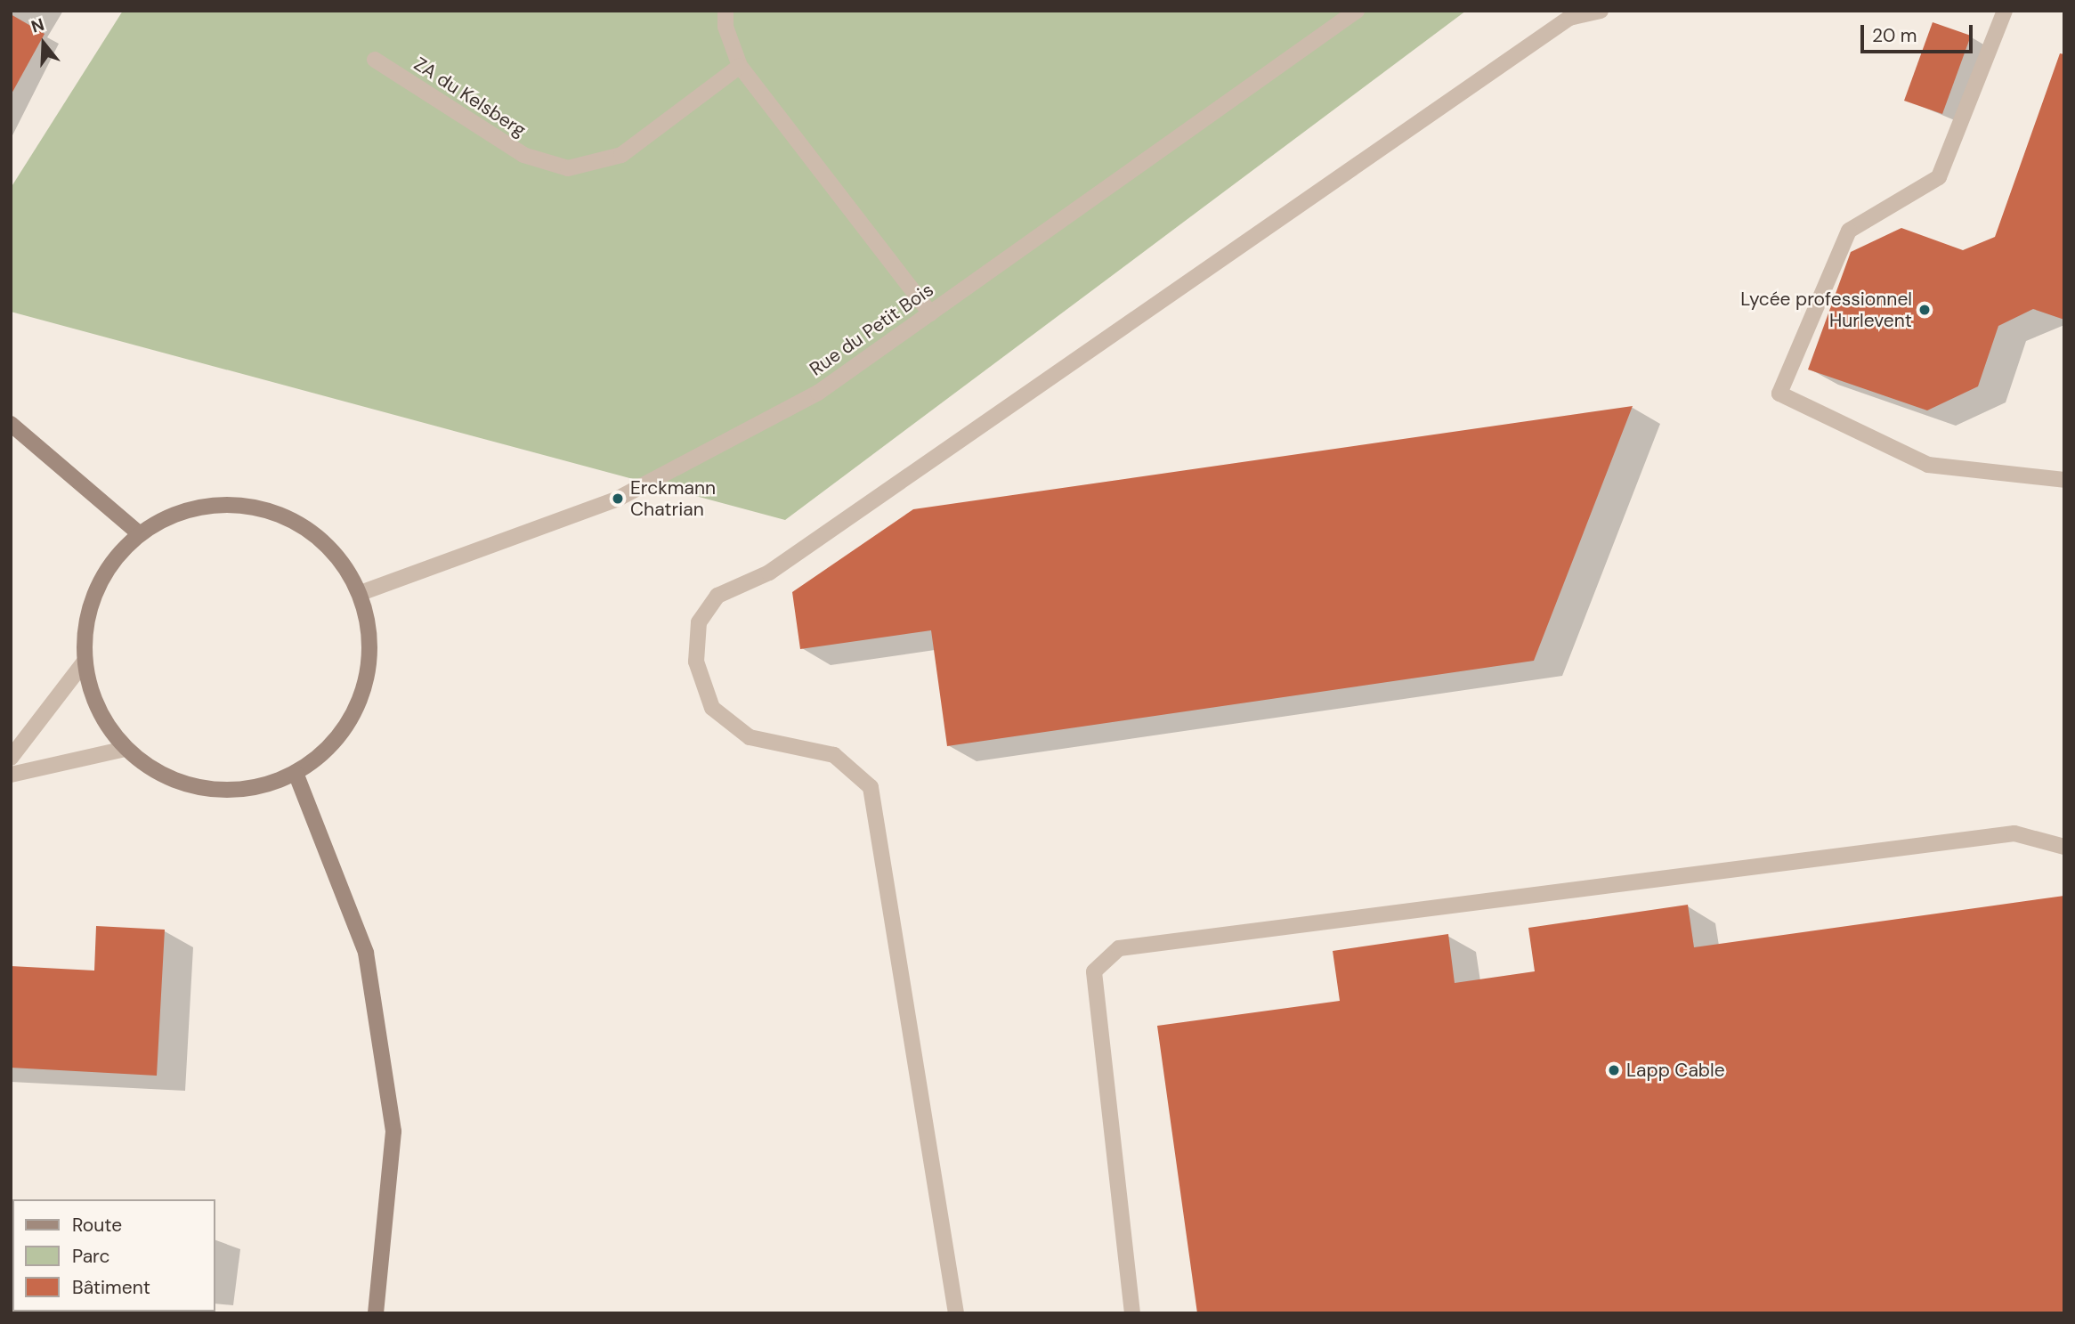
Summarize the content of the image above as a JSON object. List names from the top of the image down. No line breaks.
{"streets":{"street":["ZA du Kelsberg","Rue du Petit Bois"]},"places":["Lycée professionnel Hurlevent","Erckmann Chatrian","Lapp Cable"],"legend":["Route","Parc","Bâtiment"],"scale_bar":"20 m","north":"top"}
